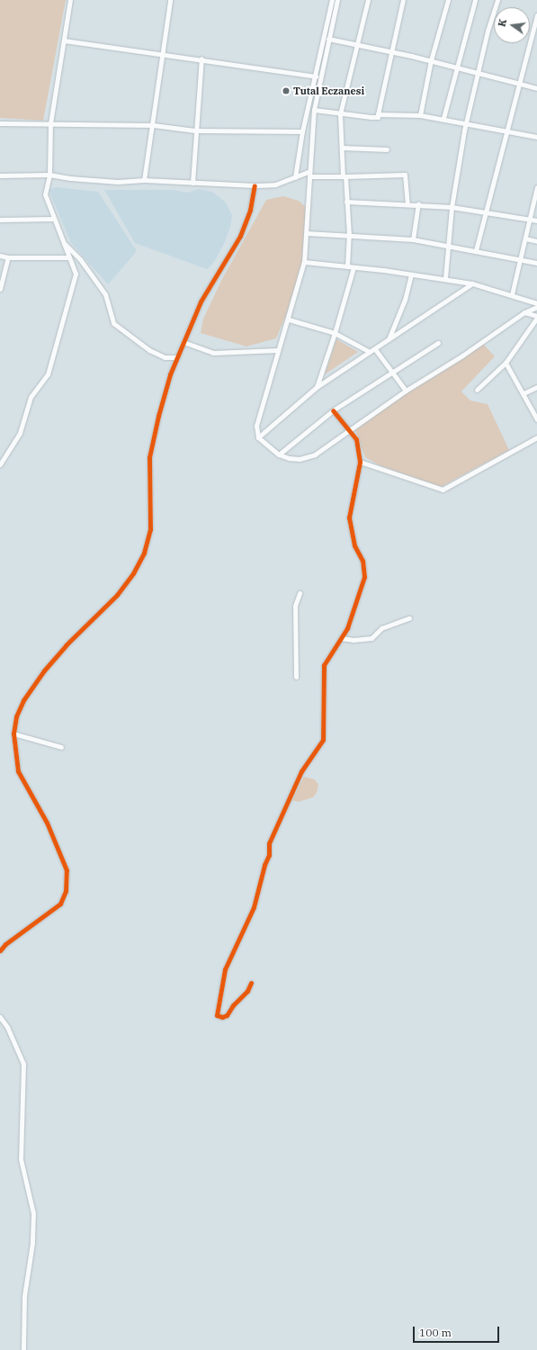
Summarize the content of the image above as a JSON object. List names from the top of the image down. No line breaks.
{"places":["Tutal Eczanesi"],"scale_bar":"100 m","north":"left"}
